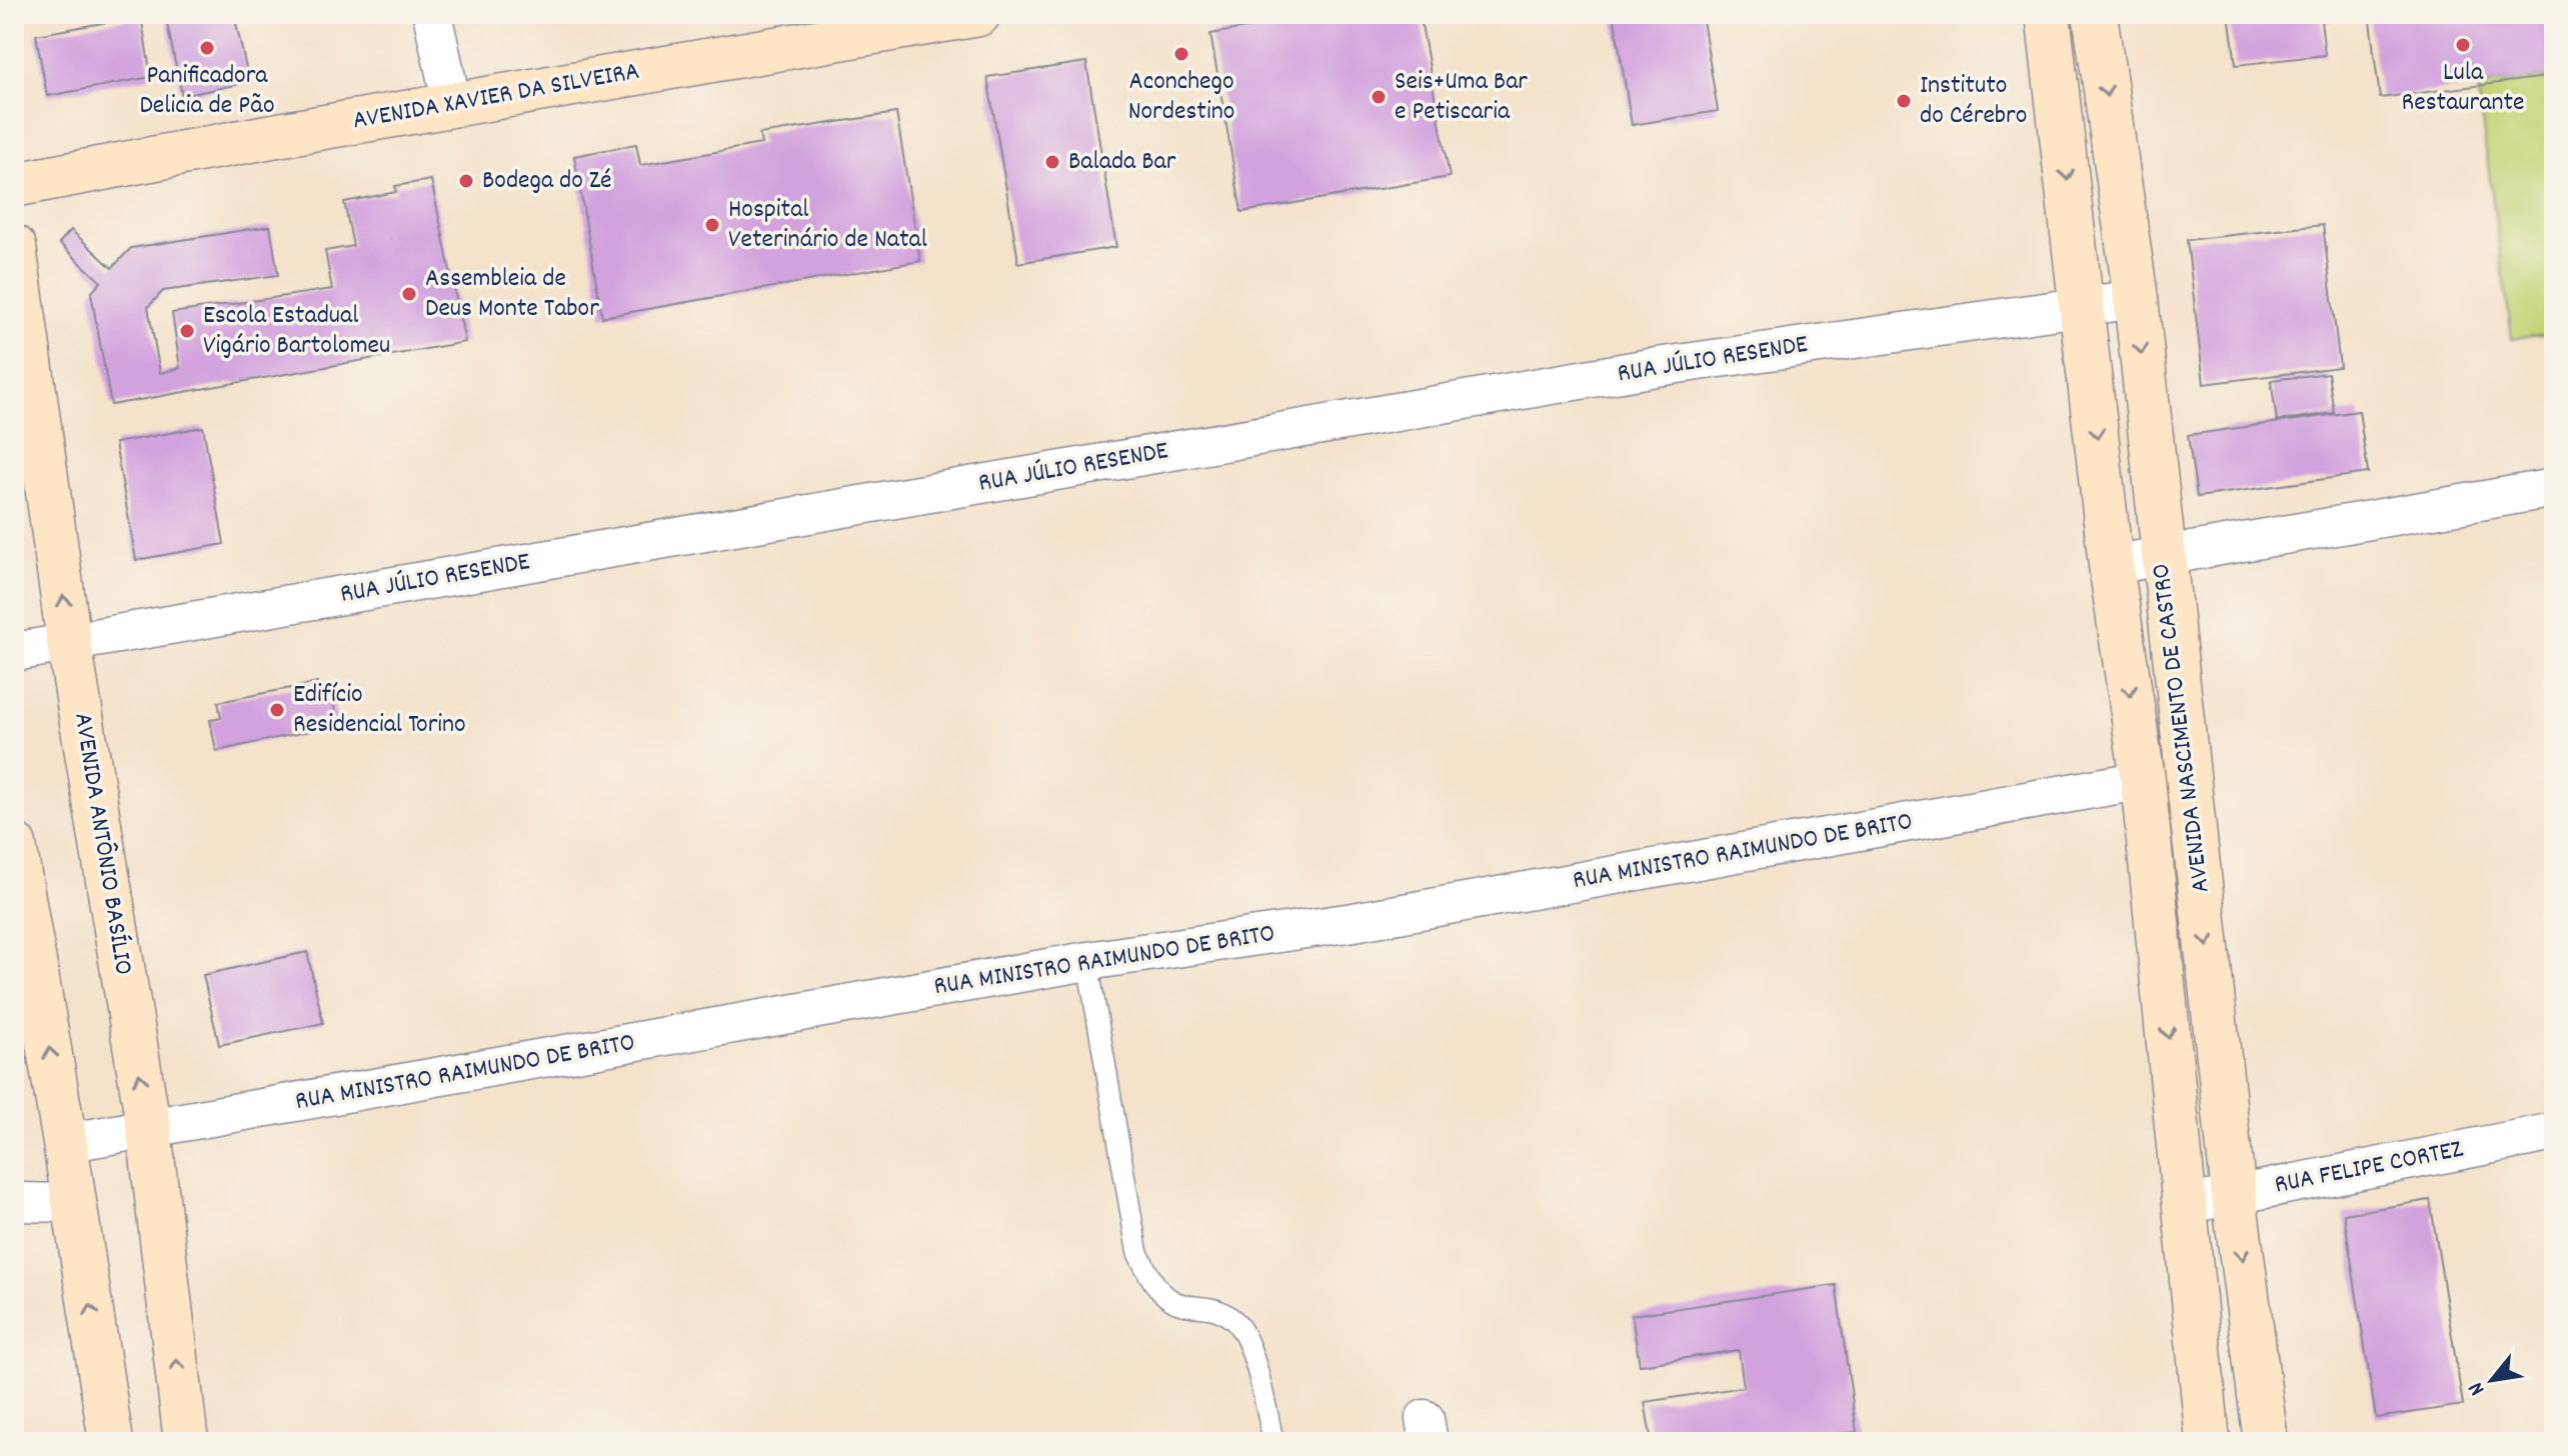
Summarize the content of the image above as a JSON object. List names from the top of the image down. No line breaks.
{"streets":{"main road":["AVENIDA XAVIER DA SILVEIRA","AVENIDA NASCIMENTO DE CASTRO","AVENIDA ANTÔNIO BASÍLIO"],"street":["RUA JÚLIO RESENDE","RUA MINISTRO RAIMUNDO DE BRITO","RUA FELIPE CORTEZ"]},"crossings":[["RUA JÚLIO RESENDE","AVENIDA NASCIMENTO DE CASTRO"],["RUA JÚLIO RESENDE","AVENIDA ANTÔNIO BASÍLIO"],["AVENIDA NASCIMENTO DE CASTRO","RUA MINISTRO RAIMUNDO DE BRITO"],["AVENIDA NASCIMENTO DE CASTRO","RUA FELIPE CORTEZ"],["AVENIDA ANTÔNIO BASÍLIO","RUA MINISTRO RAIMUNDO DE BRITO"]],"one_way":["AVENIDA NASCIMENTO DE CASTRO"],"places":["Lula Restaurante","Panificadora Delicia de Pão","Aconchego Nordestino","Seis+Uma Bar e Petiscaria","Instituto do Cérebro","Balada Bar","Bodega do Zé","Hospital Veterinário de Natal","Assembleia de Deus Monte Tabor","Escola Estadual Vigário Bartolomeu","Edifício Residencial Torino"],"north":"bottom left"}
